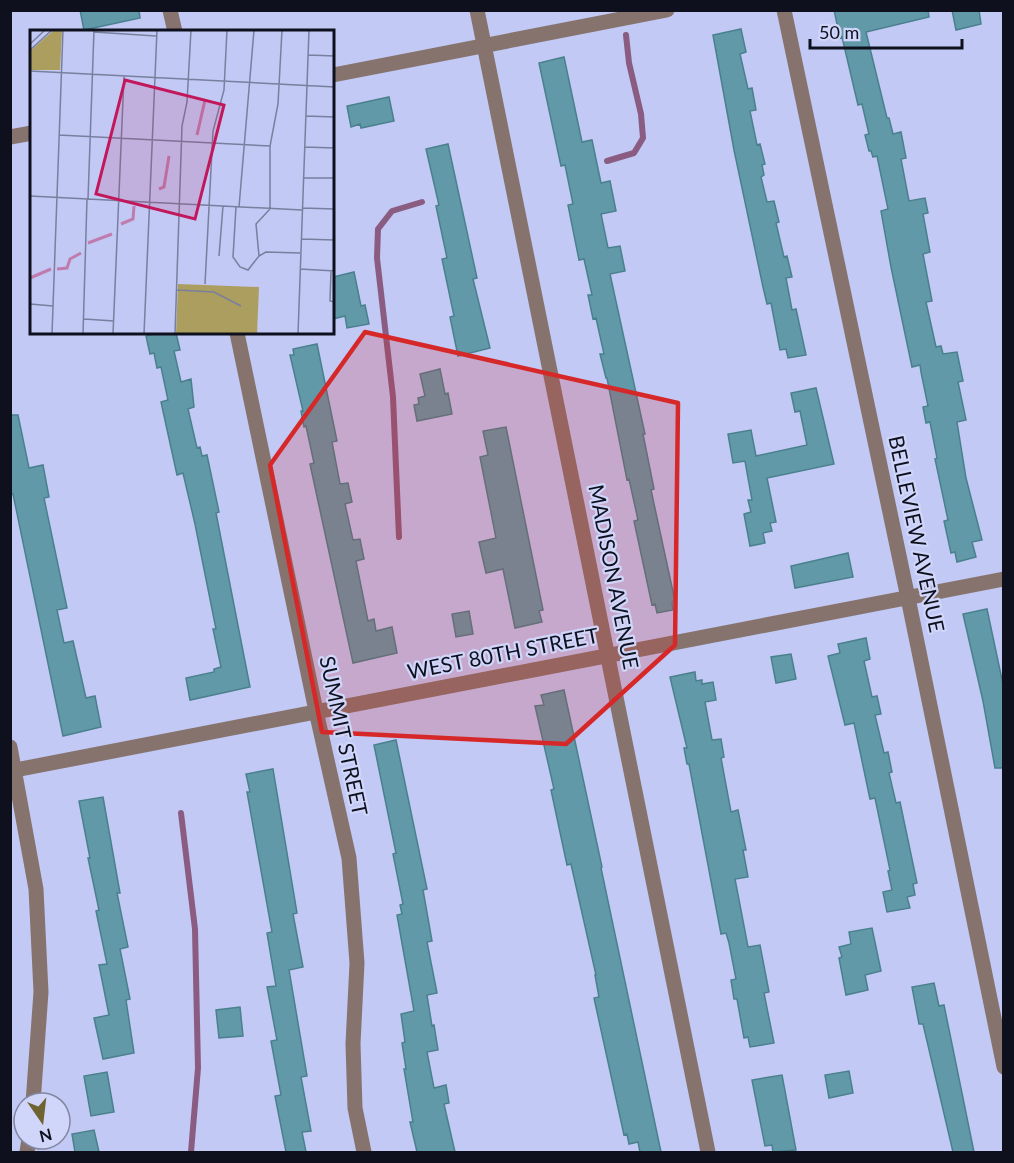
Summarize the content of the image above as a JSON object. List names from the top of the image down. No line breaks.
{"streets":{"street":["BELLEVIEW AVENUE","MADISON AVENUE","WEST 80TH STREET","SUMMIT STREET"]},"crossings":[["BELLEVIEW AVENUE","WEST 80TH STREET"],["MADISON AVENUE","WEST 80TH STREET"],["WEST 80TH STREET","SUMMIT STREET"]],"scale_bar":"50 m","north":"bottom"}
